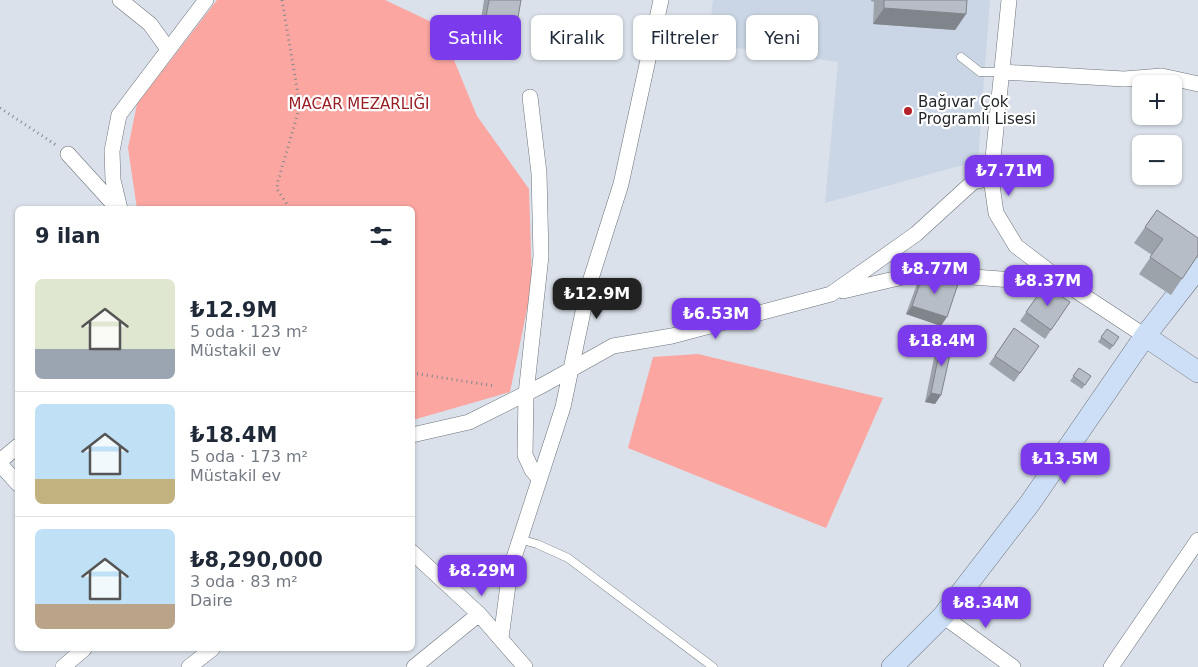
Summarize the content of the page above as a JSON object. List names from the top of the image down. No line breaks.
{"parks":["MACAR MEZARLIĞI"],"places":["Bağıvar Çok Programlı Lisesi"],"page":{"chip":["Satılık","Kiralık","Filtreler","Yeni"],"map_buttons":["+","−"],"price":["₺7.71M","₺8.77M","₺8.37M","₺12.9M","₺6.53M","₺18.4M","₺13.5M","₺8.29M","₺8.34M"],"heading":"9 ilan","list":[{"name":"₺12.9M","note":"5 oda · 123 m² · Müstakil ev"},{"name":"₺18.4M","note":"5 oda · 173 m² · Müstakil ev"},{"name":"₺8,290,000","note":"3 oda · 83 m² · Daire"}]}}
